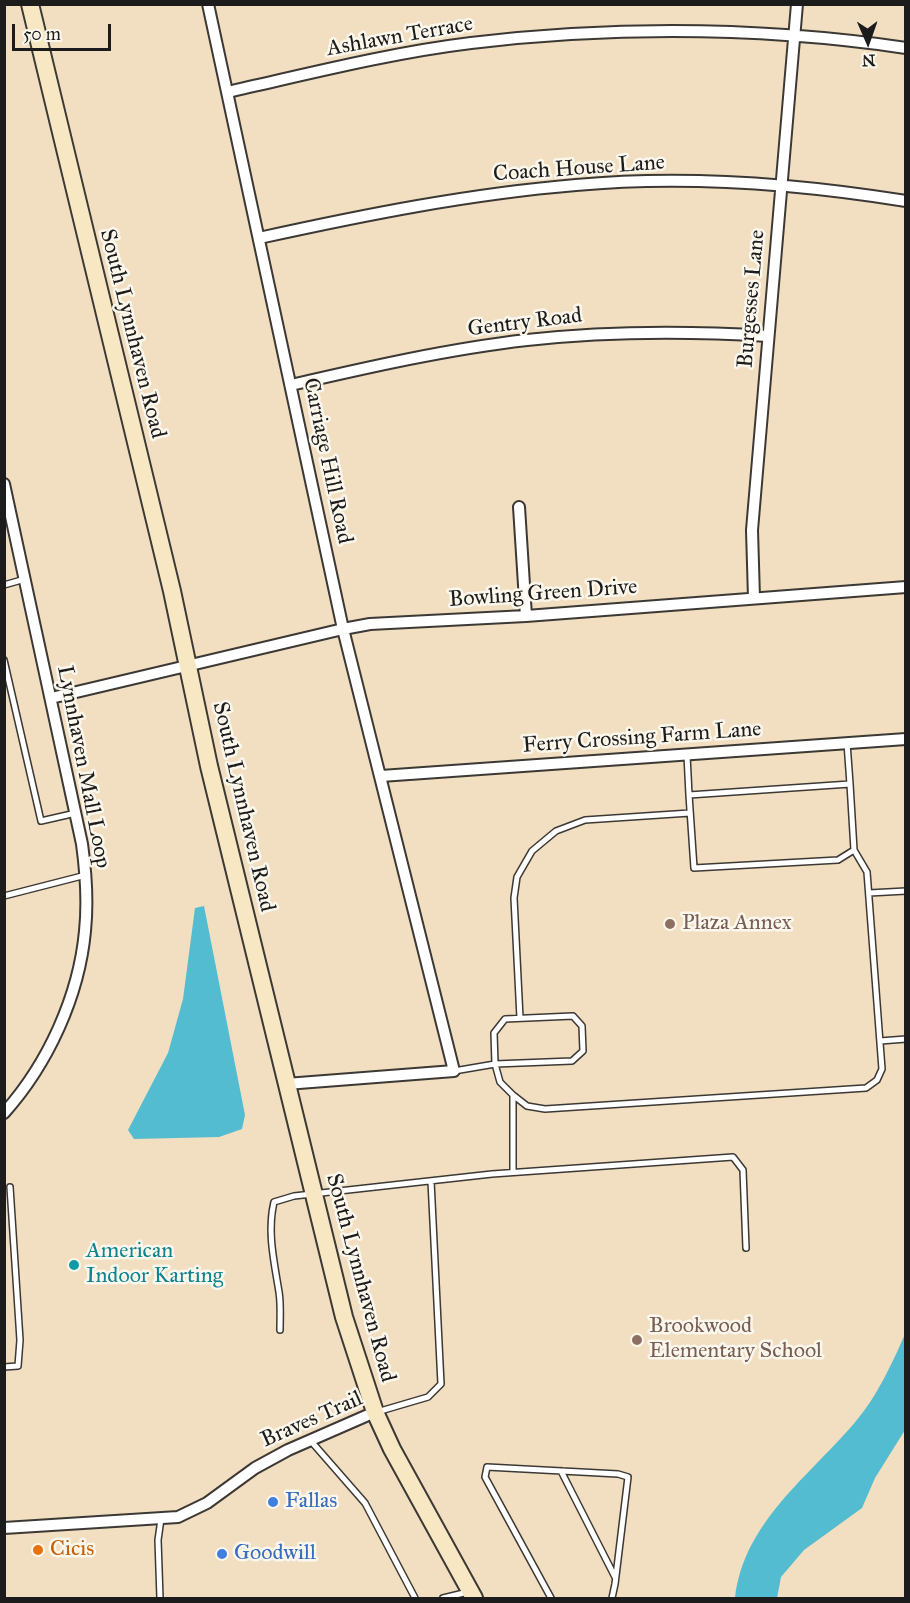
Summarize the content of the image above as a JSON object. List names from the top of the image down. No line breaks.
{"streets":{"street":["Ashlawn Terrace","Coach House Lane","Burgesses Lane","Gentry Road","South Lynnhaven Road","Carriage Hill Road","Bowling Green Drive","Ferry Crossing Farm Lane","Lynnhaven Mall Loop","Braves Trail"]},"crossings":[["Ashlawn Terrace","Burgesses Lane"],["Ashlawn Terrace","Carriage Hill Road"],["Coach House Lane","Burgesses Lane"],["Coach House Lane","Carriage Hill Road"],["Burgesses Lane","Gentry Road"],["Burgesses Lane","Bowling Green Drive"],["Gentry Road","Carriage Hill Road"],["South Lynnhaven Road","Bowling Green Drive"],["South Lynnhaven Road","Braves Trail"],["Carriage Hill Road","Bowling Green Drive"],["Carriage Hill Road","Ferry Crossing Farm Lane"],["Bowling Green Drive","Lynnhaven Mall Loop"]],"places":["Plaza Annex","American Indoor Karting","Brookwood Elementary School","Fallas","Cicis","Goodwill"],"scale_bar":"50 m","north":"bottom"}
